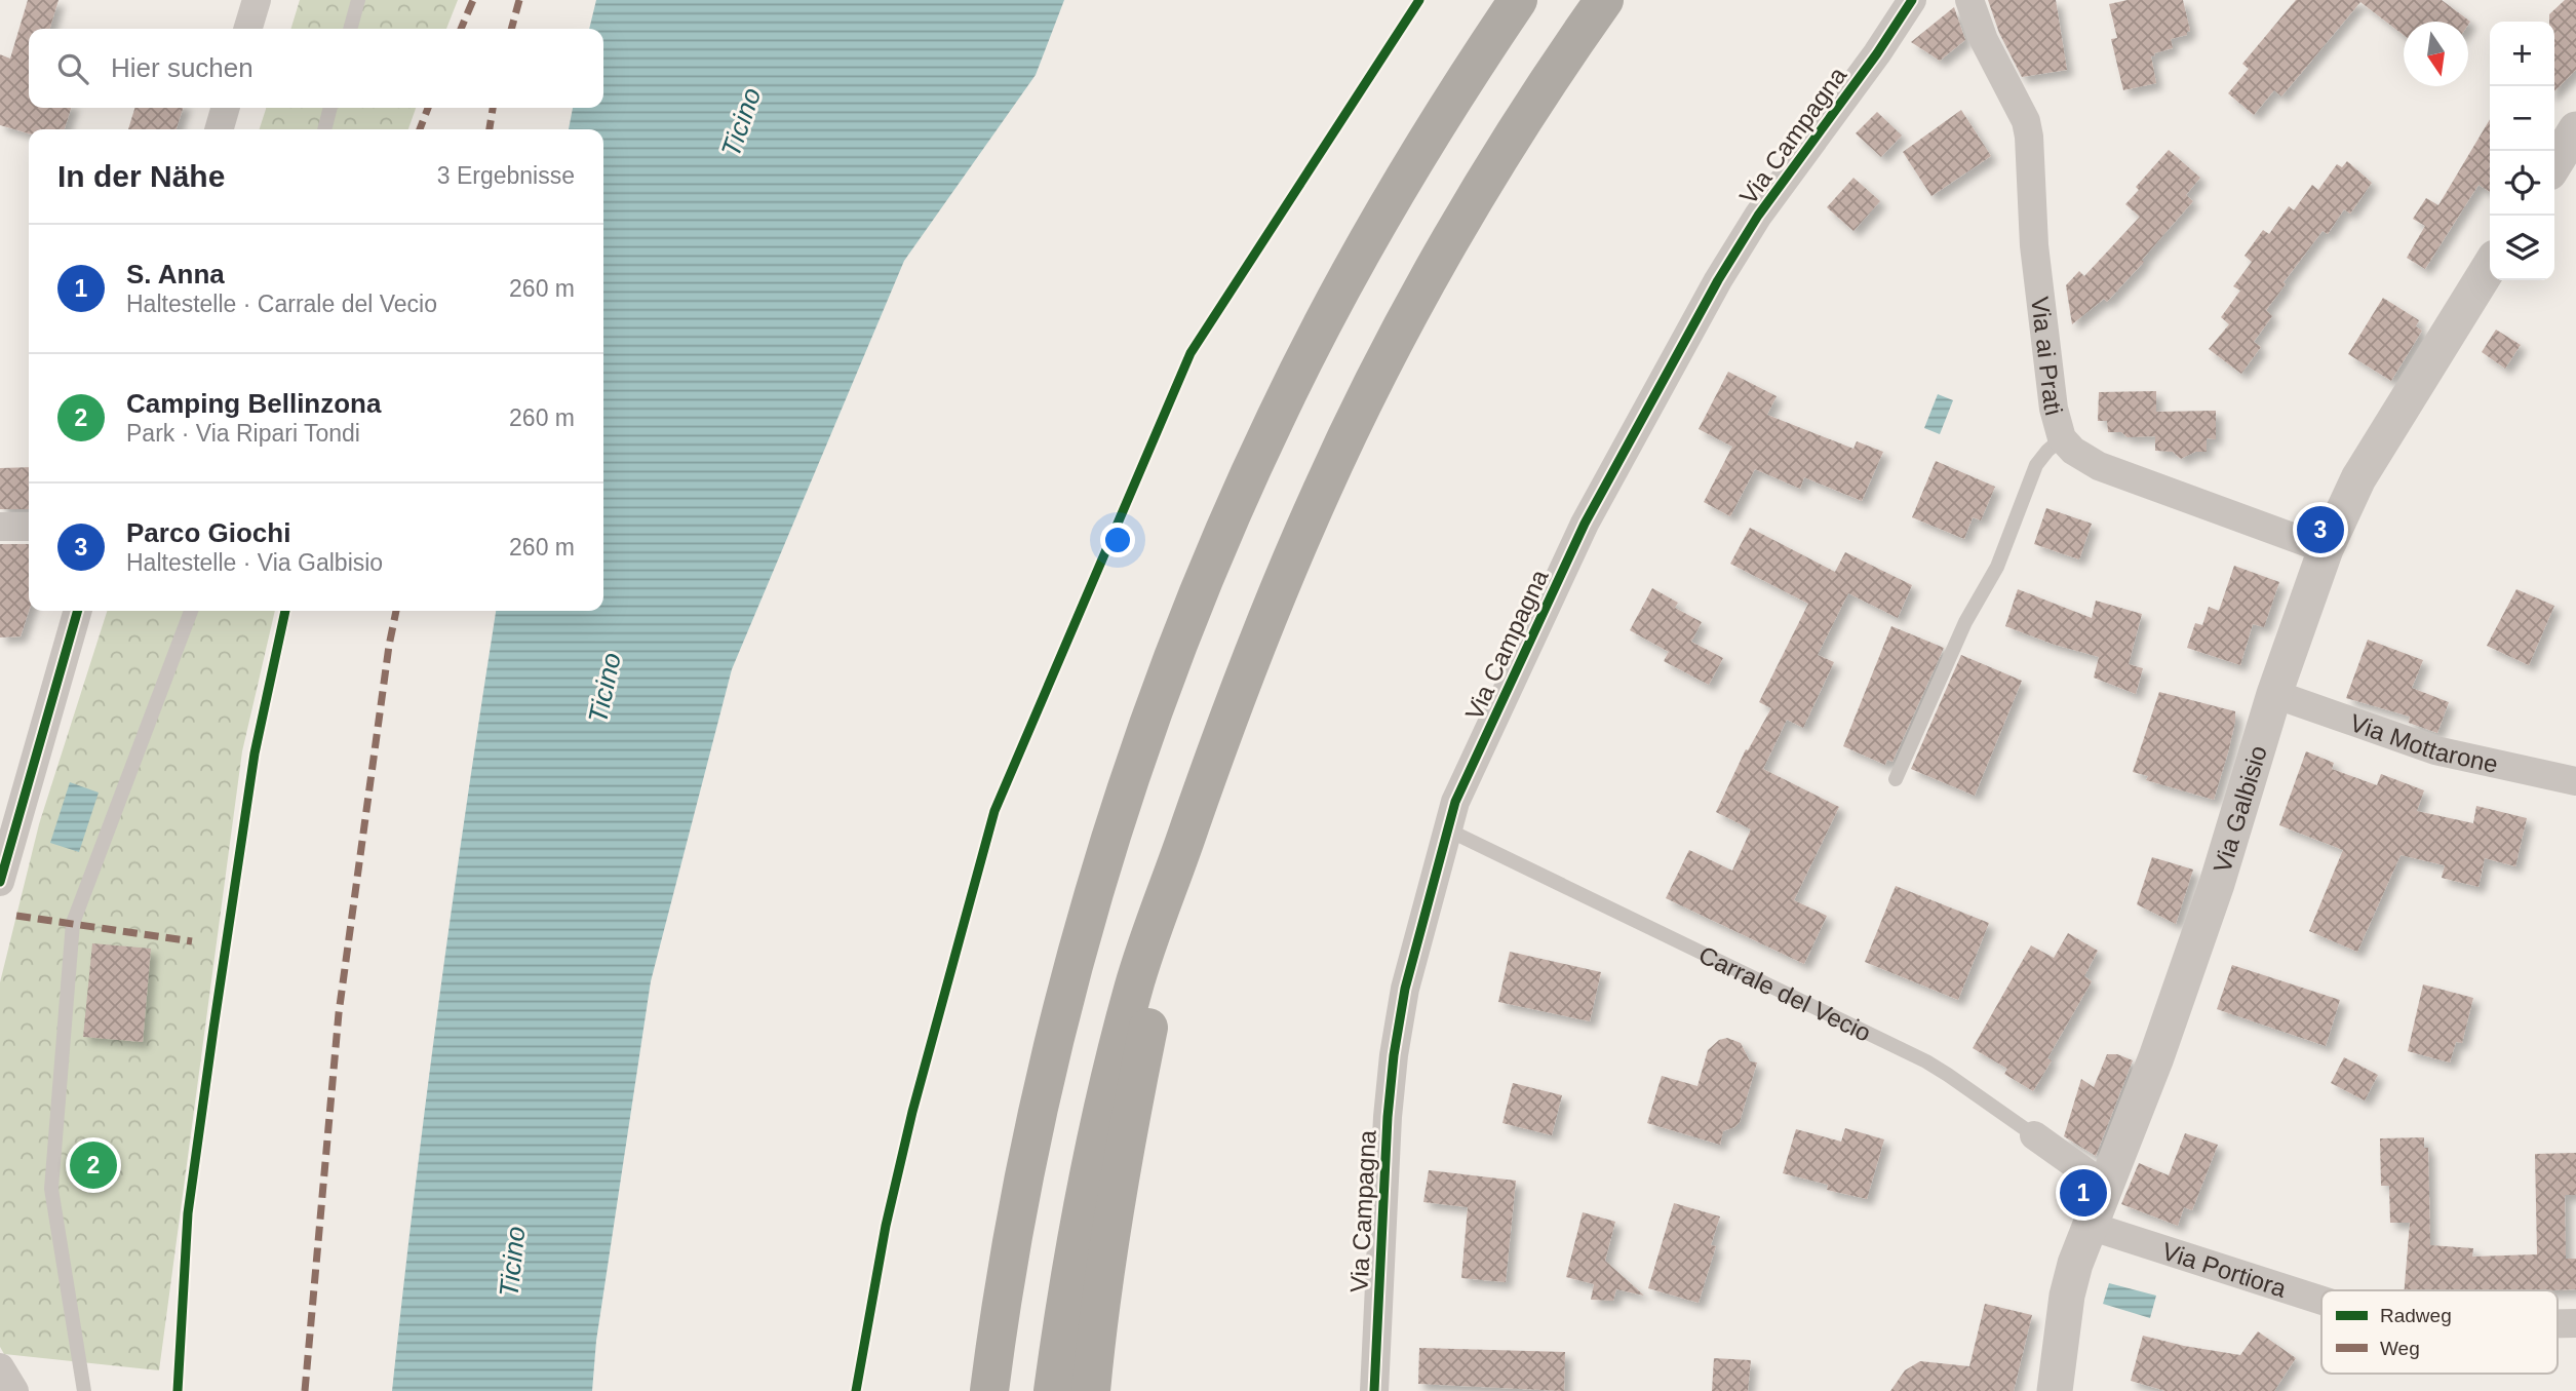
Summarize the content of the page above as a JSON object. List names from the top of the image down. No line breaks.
{"streets":{"street":["Via Campagna","Via ai Prati","Via Mottarone","Via Galbisio","Carrale del Vecio","Via Portiora"]},"crossings":[["Via Campagna","Carrale del Vecio"],["Via ai Prati","Via Galbisio"],["Via Mottarone","Via Galbisio"],["Via Galbisio","Carrale del Vecio"],["Via Galbisio","Via Portiora"]],"water":["Ticino"],"legend":["Radweg","Weg"],"north":"bottom","page":{"map_buttons":["+","−"],"search":"Hier suchen","heading":["In der Nähe","3 Ergebnisse"],"list":[{"mark":"1","name":"S. Anna","note":"Haltestelle · Carrale del Vecio","value":"260 m"},{"mark":"2","name":"Camping Bellinzona","note":"Park · Via Ripari Tondi","value":"260 m"},{"mark":"3","name":"Parco Giochi","note":"Haltestelle · Via Galbisio","value":"260 m"}],"pins":["3","2","1"]}}
